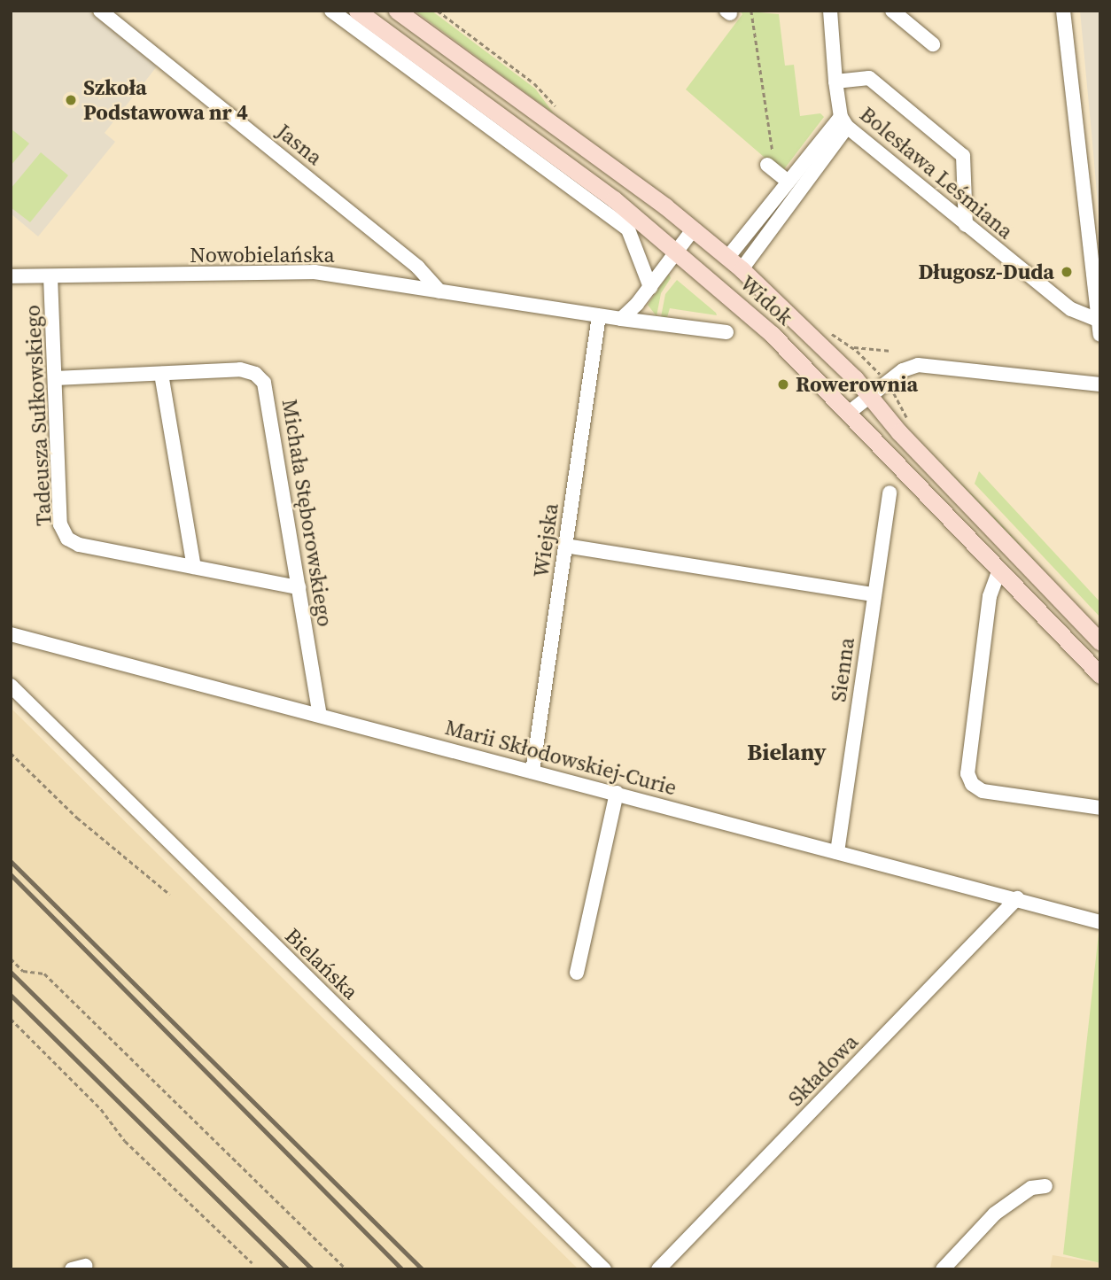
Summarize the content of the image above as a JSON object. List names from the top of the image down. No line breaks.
{"streets":{"main road":["Widok"],"street":["Jasna","Bolesława Leśmiana","Nowobielańska","Tadeusza Sułkowskiego","Michała Stęborowskiego","Wiejska","Sienna","Marii Skłodowskiej-Curie","Bielańska","Składowa"]},"crossings":[["Jasna","Nowobielańska"],["Nowobielańska","Tadeusza Sułkowskiego"],["Nowobielańska","Wiejska"],["Tadeusza Sułkowskiego","Michała Stęborowskiego"],["Michała Stęborowskiego","Marii Skłodowskiej-Curie"],["Wiejska","Marii Skłodowskiej-Curie"],["Sienna","Marii Skłodowskiej-Curie"],["Marii Skłodowskiej-Curie","Składowa"]],"districts":["Bielany"],"places":["Szkoła Podstawowa nr 4","Długosz-Duda","Rowerownia"]}
